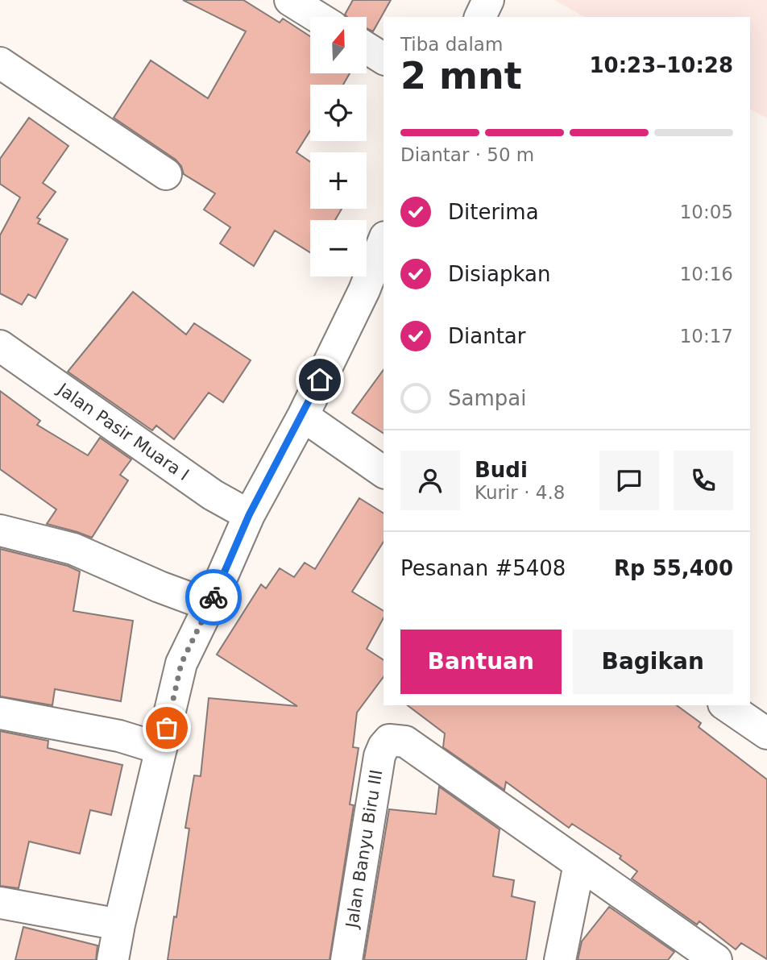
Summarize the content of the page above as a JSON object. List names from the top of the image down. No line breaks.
{"streets":{"street":["Jalan Pasir Muara I","Jalan Banyu Biru III"]},"north":"top","page":{"map_buttons":["+","−"],"heading":["2 mnt","Tiba dalam","10:23–10:28"],"panel":["Budi","Kurir · 4.8","Pesanan #5408","Rp 55,400"],"bar":"Diantar · 50 m","list":[["Diterima","10:05"],["Disiapkan","10:16"],["Diantar","10:17"],"Sampai"],"buttons":["Bantuan","Bagikan"]}}
